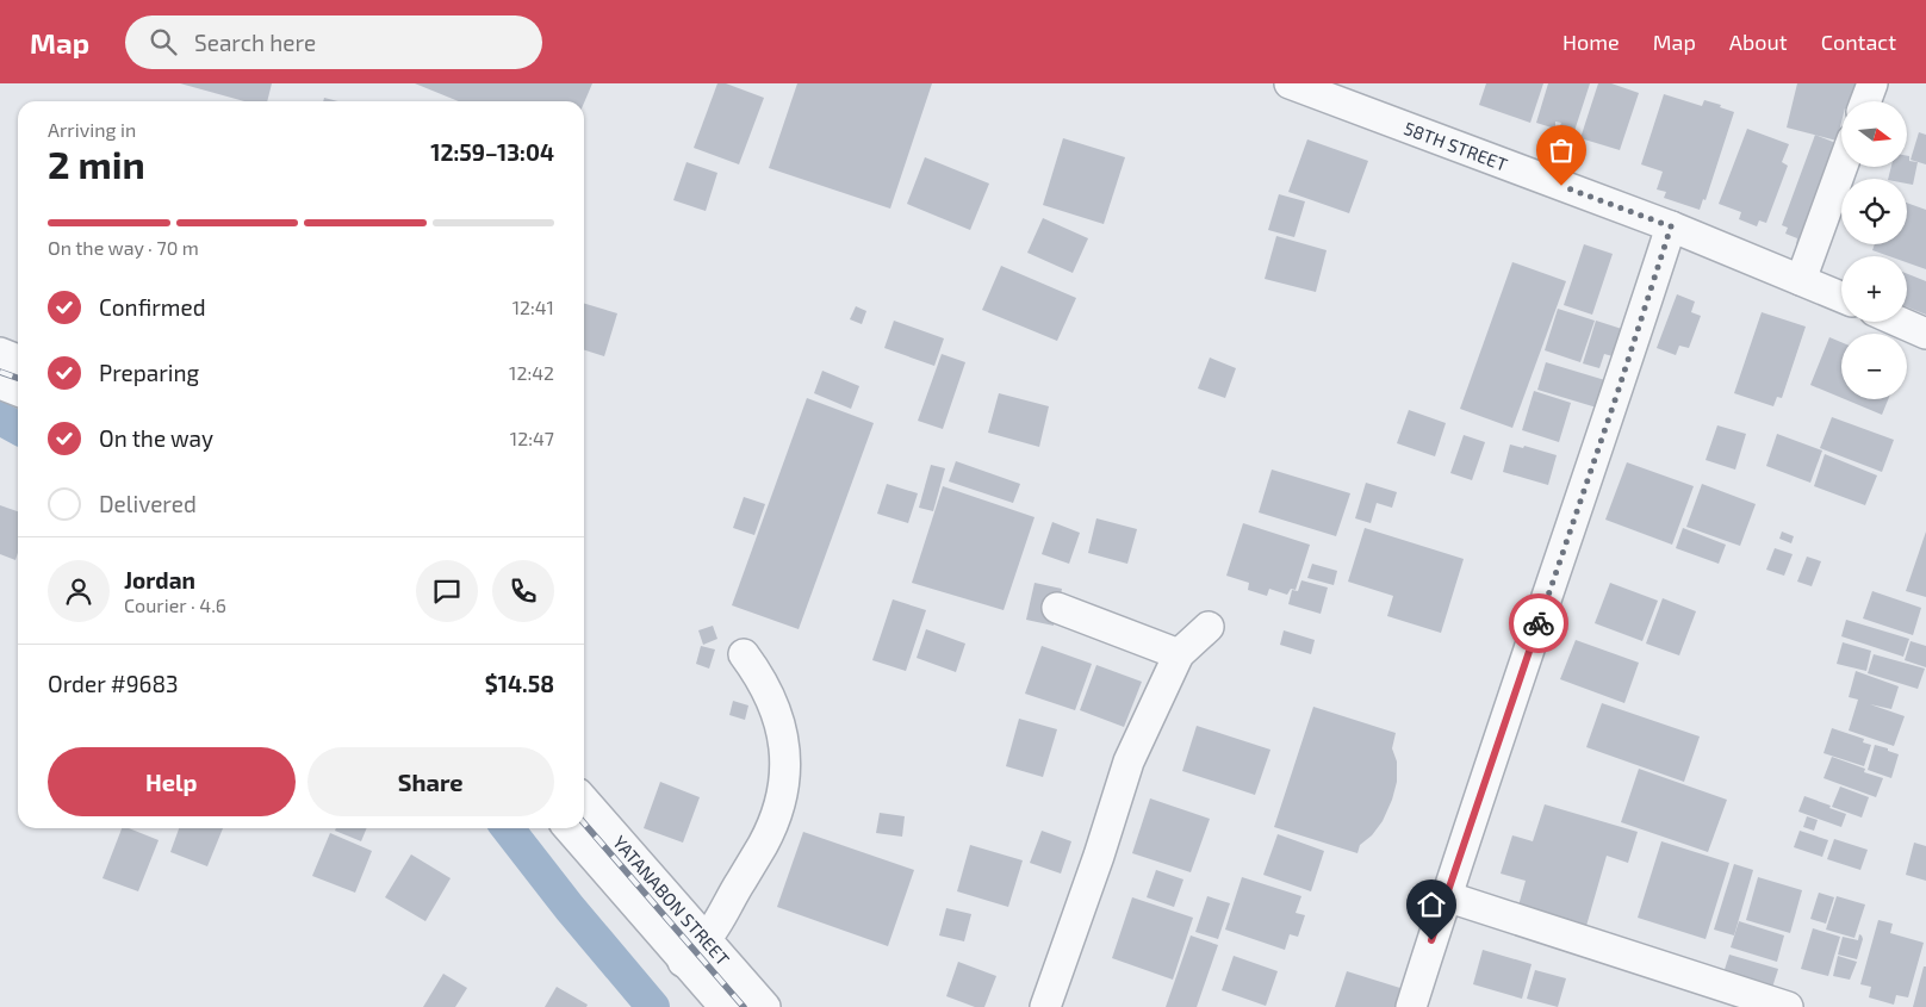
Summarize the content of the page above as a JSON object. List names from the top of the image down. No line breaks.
{"streets":{"street":["58TH STREET","YATANABON STREET"]},"north":"right","page":{"header":"Map","search":"Search here","nav":["Home","Map","About","Contact"],"map_buttons":["+","−"],"heading":["2 min","Arriving in","12:59–13:04"],"panel":["Jordan","Courier · 4.6","Order #9683","$14.58"],"bar":"On the way · 70 m","list":[["Confirmed","12:41"],["Preparing","12:42"],["On the way","12:47"],"Delivered"],"buttons":["Help","Share"]}}
